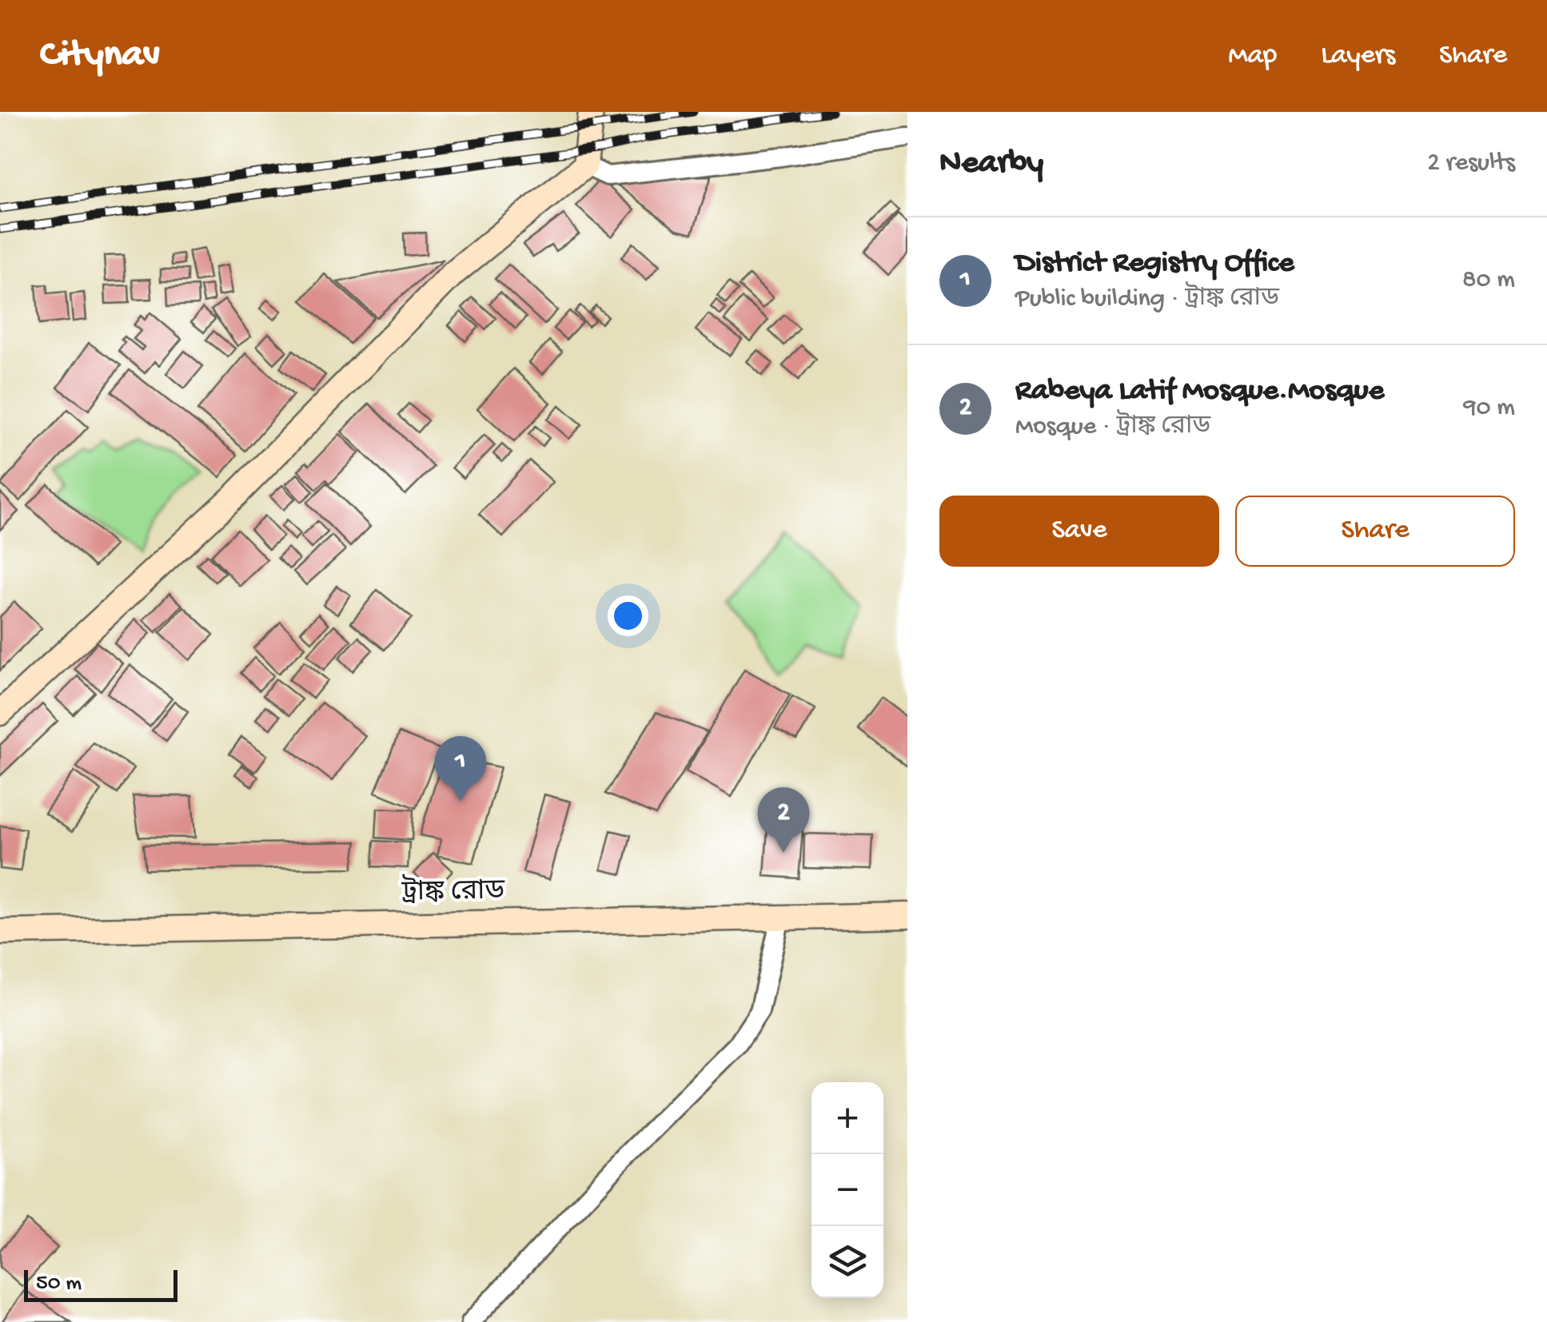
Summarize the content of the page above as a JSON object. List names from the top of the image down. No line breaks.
{"streets":{"main road":["ট্রাঙ্ক রোড"]},"scale_bar":"50 m","page":{"header":"Citynav","nav":["Map","Layers","Share"],"heading":["Nearby","2 results"],"list":[{"mark":"1","name":"District Registry Office","note":"Public building · ট্রাঙ্ক রোড","value":"80 m"},{"mark":"2","name":"Rabeya Latif Mosque.Mosque","note":"Mosque · ট্রাঙ্ক রোড","value":"90 m"}],"buttons":["Save","Share"],"pins":["1","2"],"map_buttons":["+","−"],"scale":"50 m"}}
